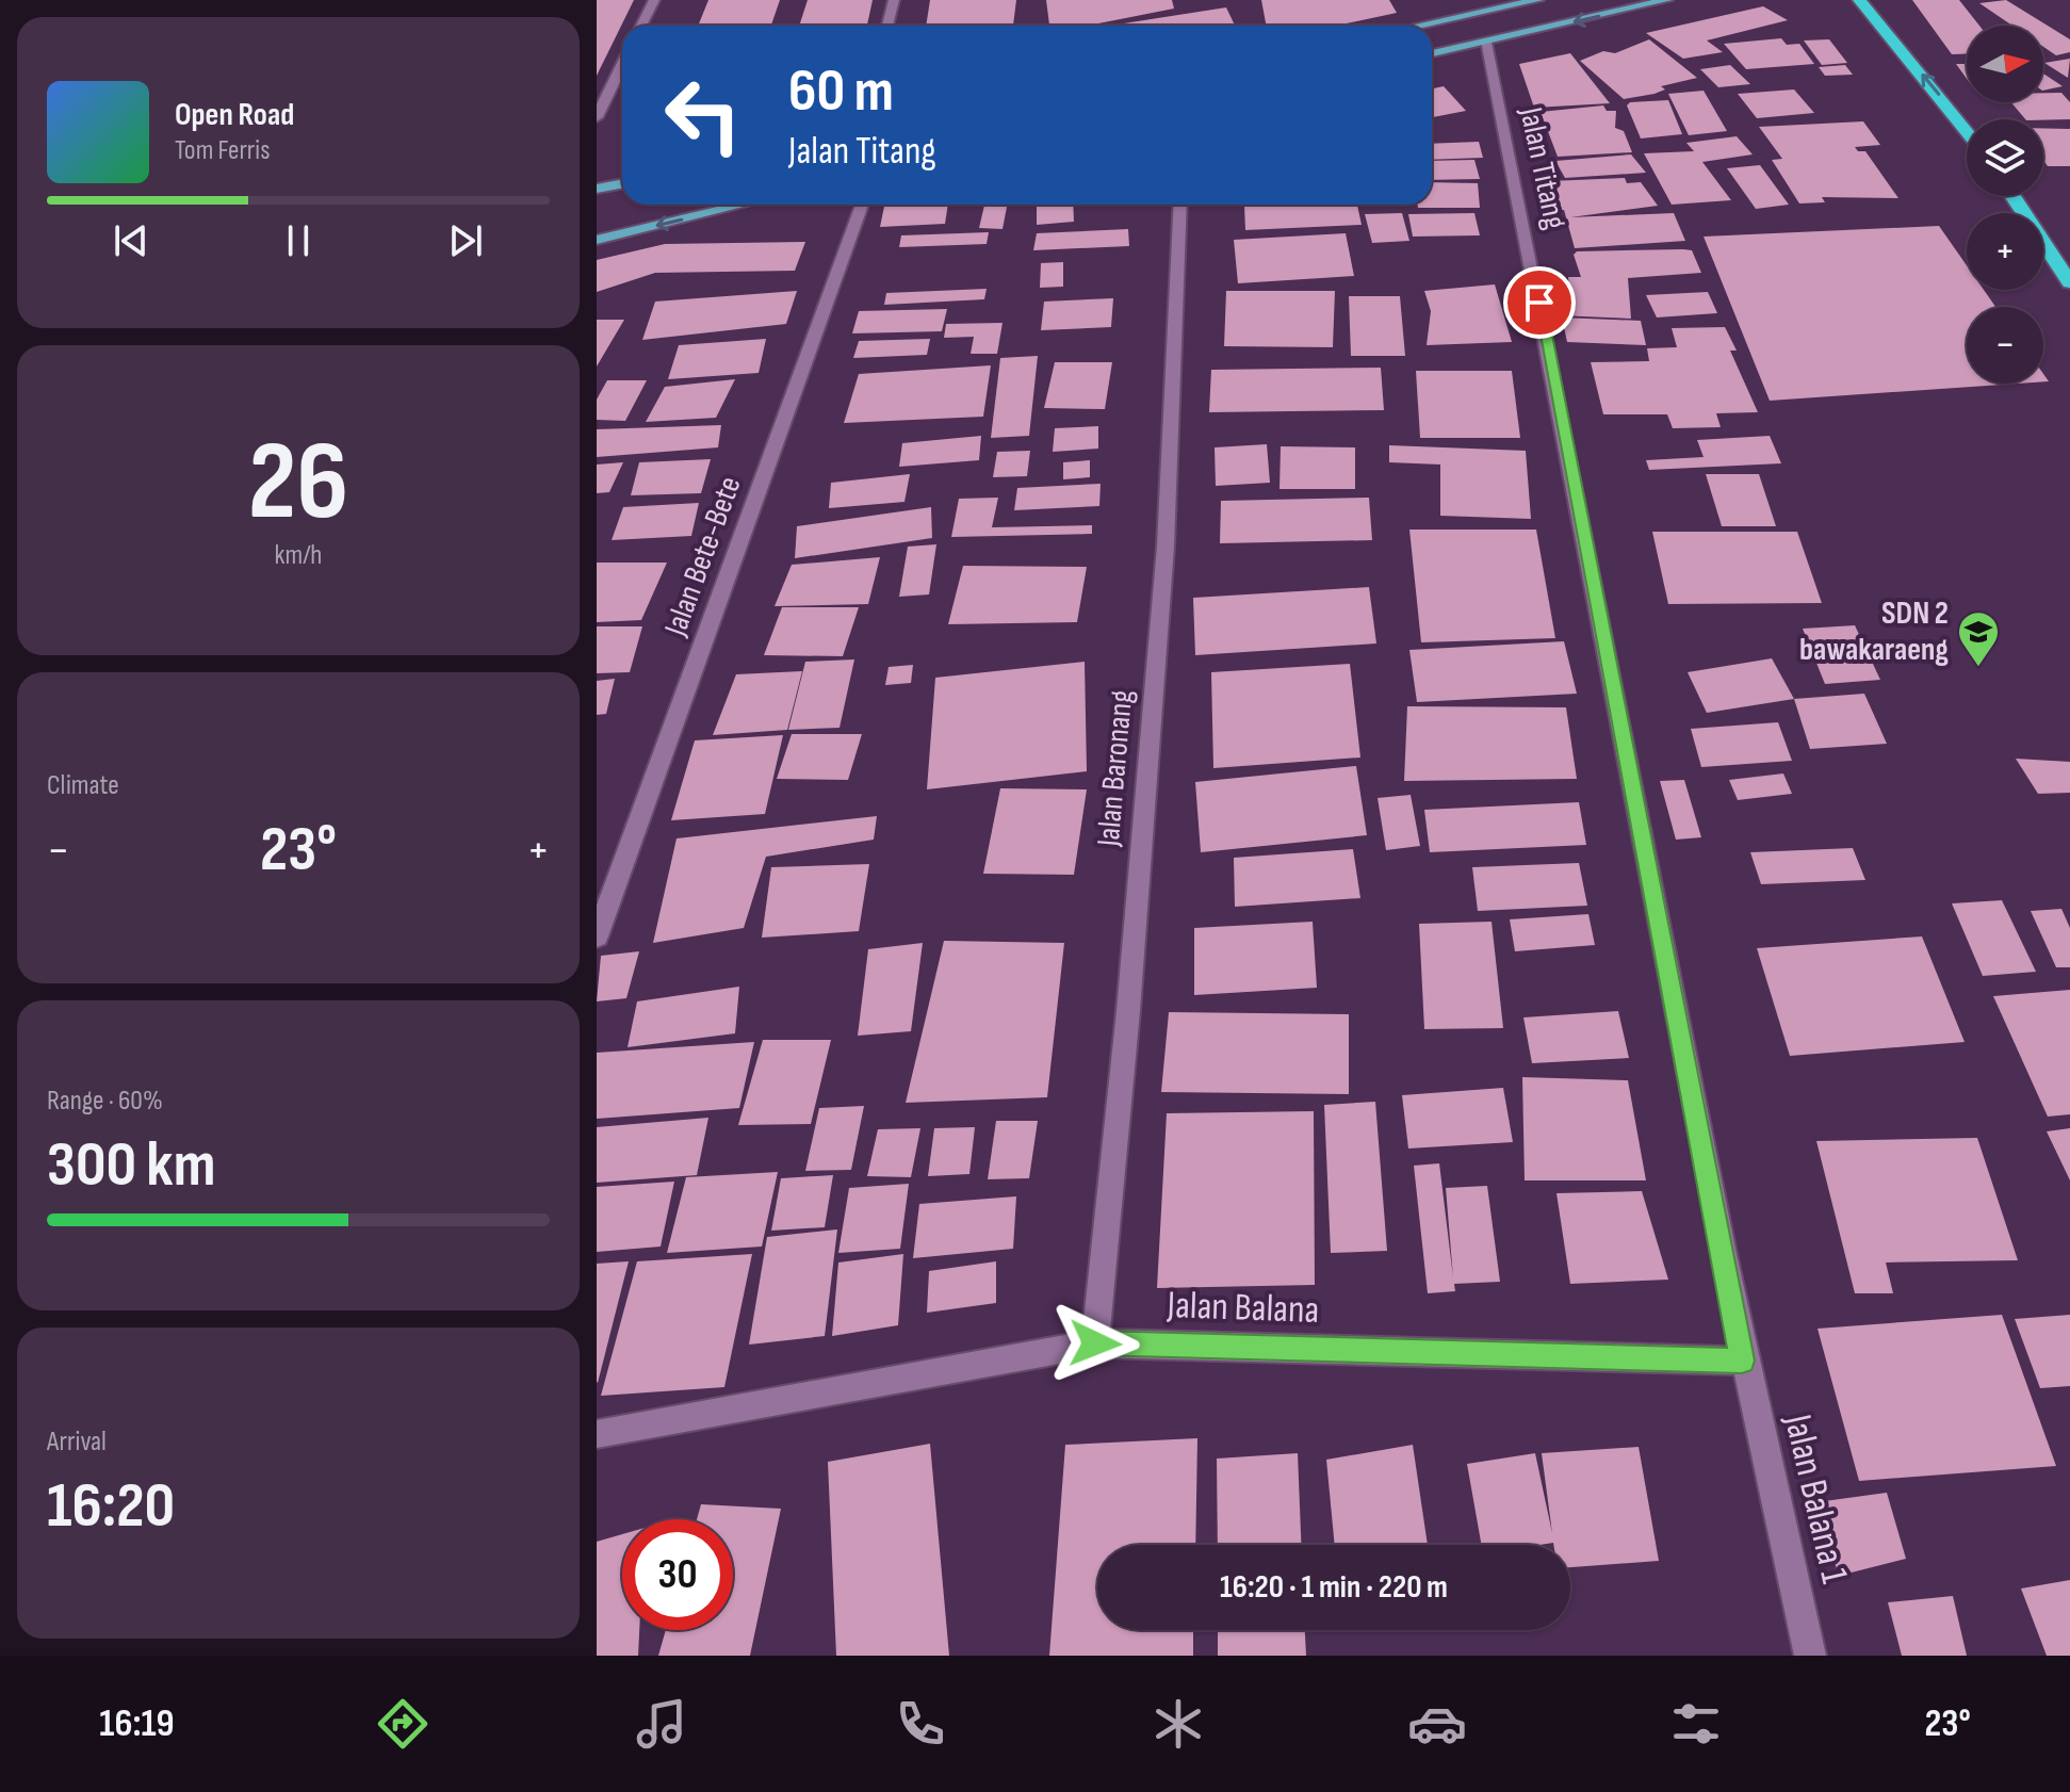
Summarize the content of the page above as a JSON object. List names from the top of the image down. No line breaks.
{"streets":{"street":["Jalan Titang","Jalan Bete-Bete","Jalan Baronang","Jalan Balana","Jalan Balana 1"]},"crossings":[["Jalan Titang","Jalan Balana"],["Jalan Titang","Jalan Balana 1"],["Jalan Baronang","Jalan Balana"],["Jalan Balana","Jalan Balana 1"]],"places":{"school or university":["SDN 2 bawakaraeng"]},"north":"right","page":{"map_buttons":["+","−"],"turn":["60 m","Jalan Titang"],"song":["Open Road","Tom Ferris"],"tile":[["26","km/h"],"Climate",["Range · 60%","300 km"],["Arrival","16:20"]],"heat":["−","23°","+"],"limit":"30","trip":"16:20 · 1 min · 220 m","tabs":["16:19","23°"]}}
